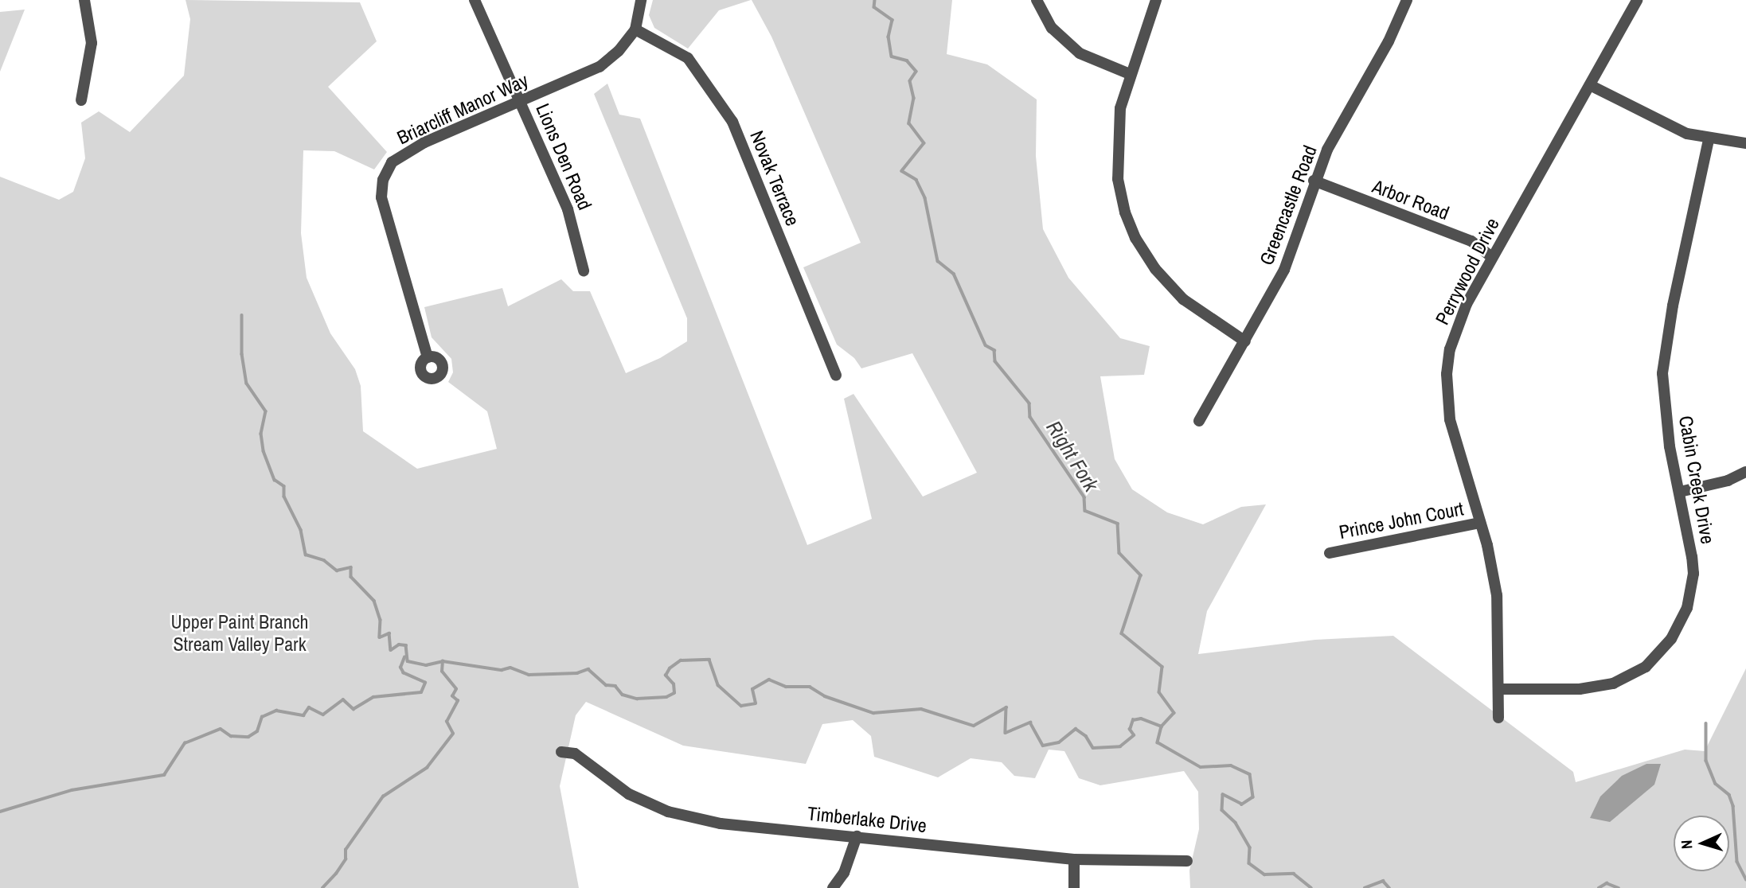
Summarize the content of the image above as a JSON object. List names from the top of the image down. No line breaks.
{"streets":{"street":["Briarcliff Manor Way","Lions Den Road","Novak Terrace","Arbor Road","Greencastle Road","Perrywood Drive","Cabin Creek Drive","Prince John Court","Timberlake Drive"]},"crossings":[["Briarcliff Manor Way","Lions Den Road"],["Briarcliff Manor Way","Novak Terrace"],["Arbor Road","Greencastle Road"],["Arbor Road","Perrywood Drive"],["Perrywood Drive","Cabin Creek Drive"],["Perrywood Drive","Prince John Court"]],"water":["Right Fork"],"parks":["Upper Paint Branch Stream Valley Park"],"north":"left"}
